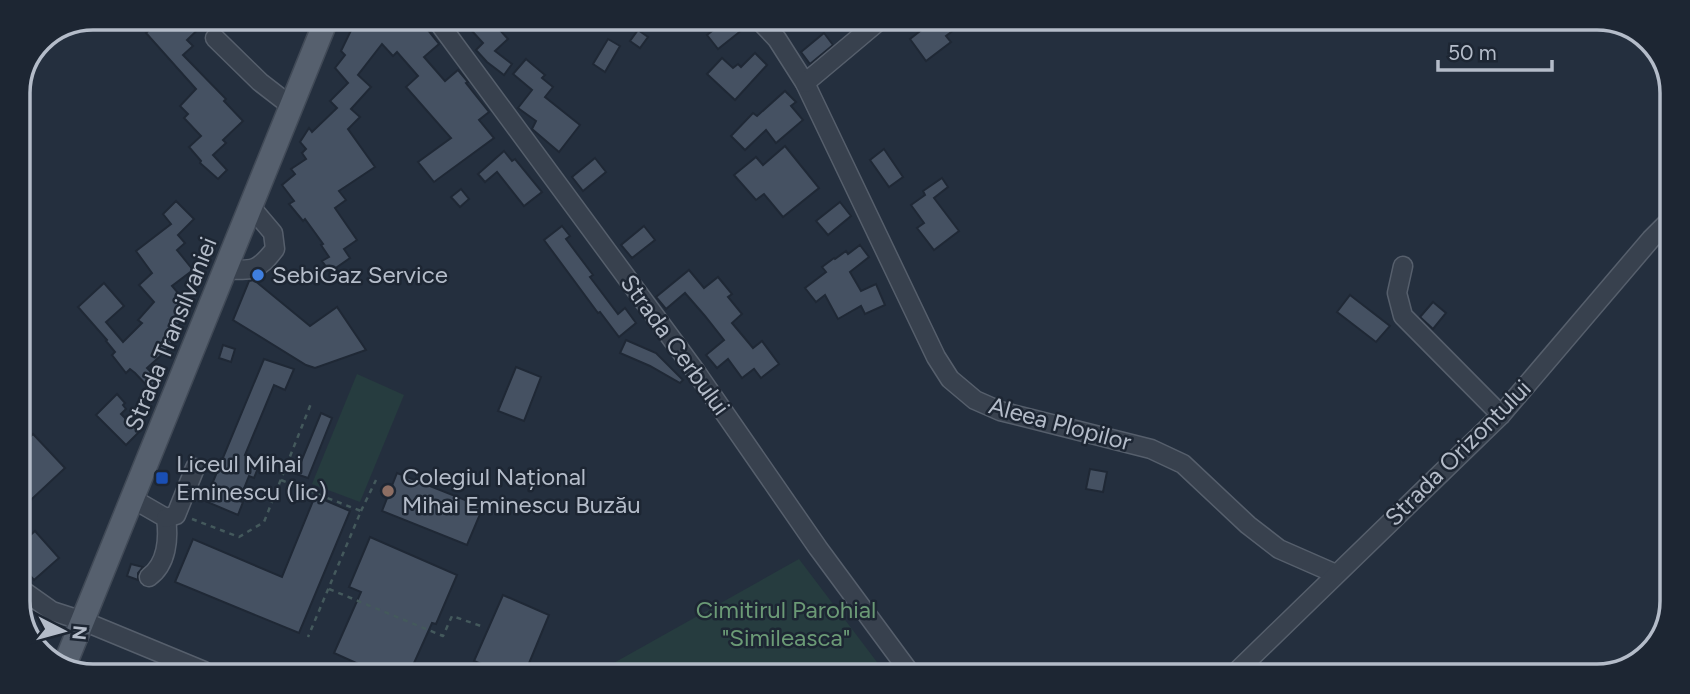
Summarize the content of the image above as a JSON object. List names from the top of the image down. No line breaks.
{"streets":{"main road":["Strada Transilvaniei"],"street":["Strada Cerbului","Aleea Plopilor","Strada Orizontului"]},"crossings":[["Aleea Plopilor","Strada Orizontului"]],"parks":["Cimitirul Parohial \"Simileasca\""],"places":{"other":["SebiGaz Service","Colegiul Național Mihai Eminescu Buzău"],"transit":["Liceul Mihai Eminescu (lic)"]},"scale_bar":"50 m","north":"right"}
